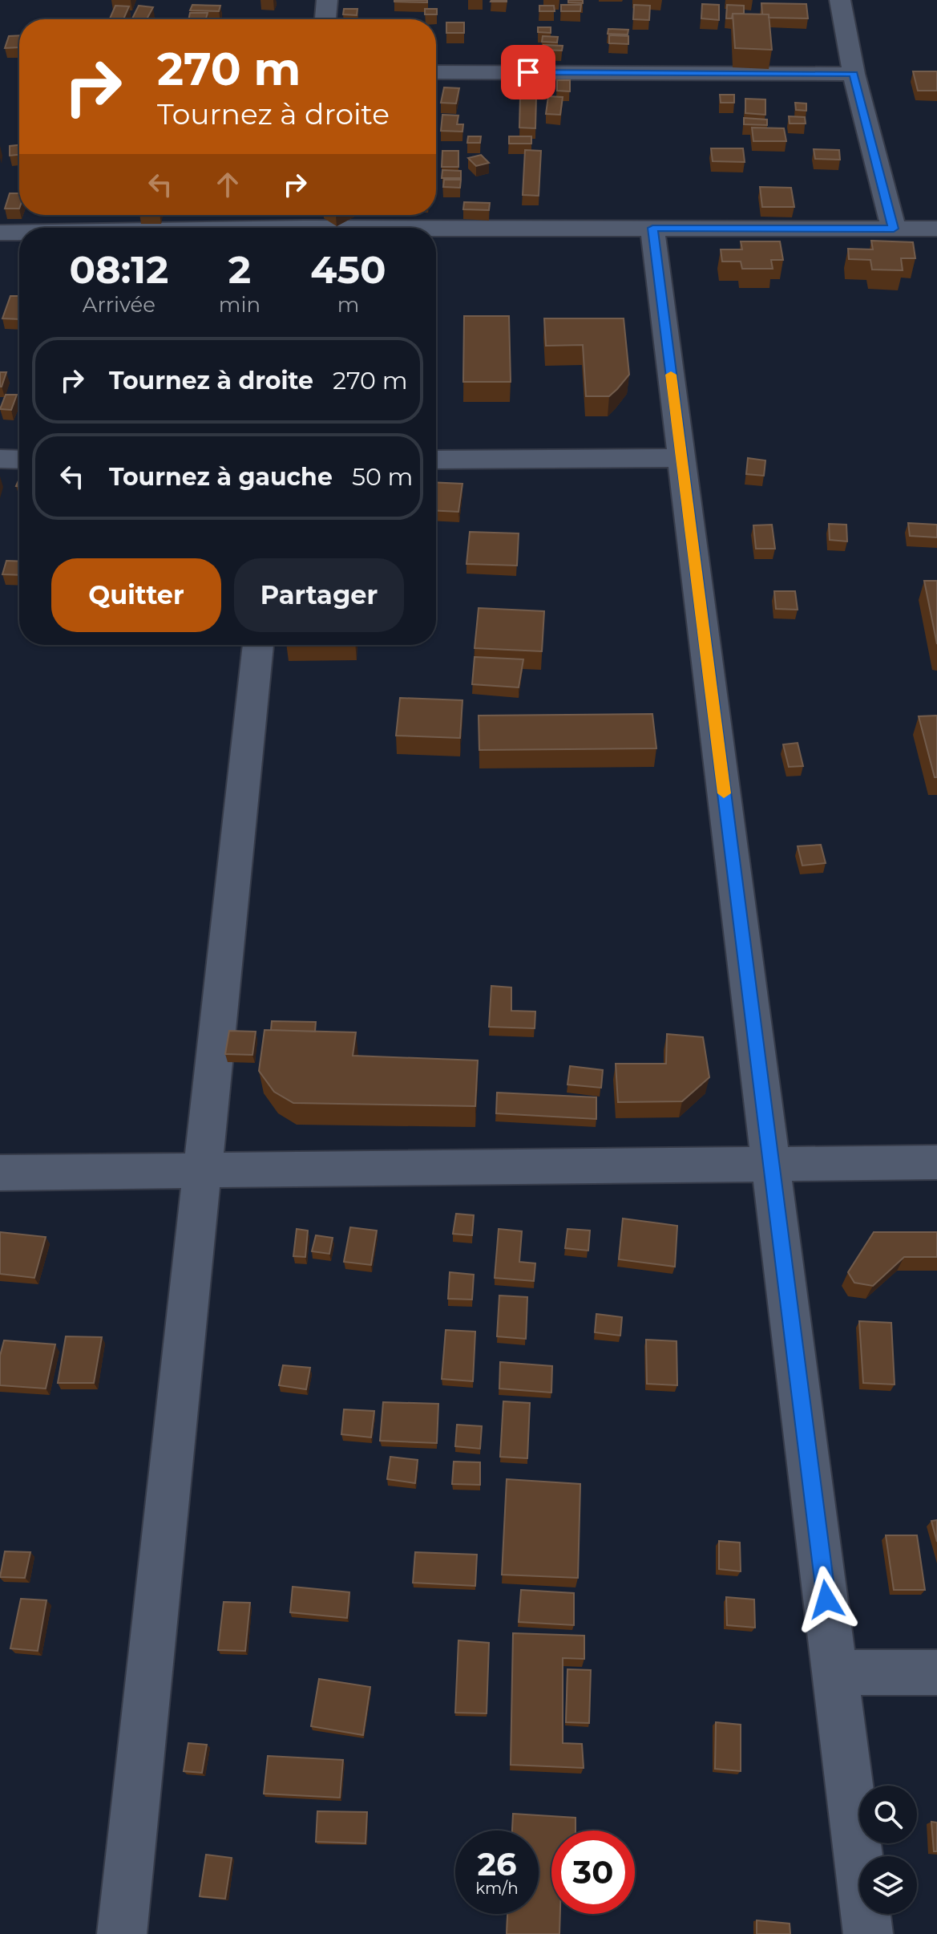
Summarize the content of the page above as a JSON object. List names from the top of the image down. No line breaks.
{"page":{"turn":["270 m","Tournez à droite"],"eta":["08:12","Arrivée","2","min","450","m"],"list":[{"name":"Tournez à droite","value":"270 m"},{"name":"Tournez à gauche","value":"50 m"}],"buttons":["Quitter","Partager"],"speed":"26 km/h","limit":"30"}}
